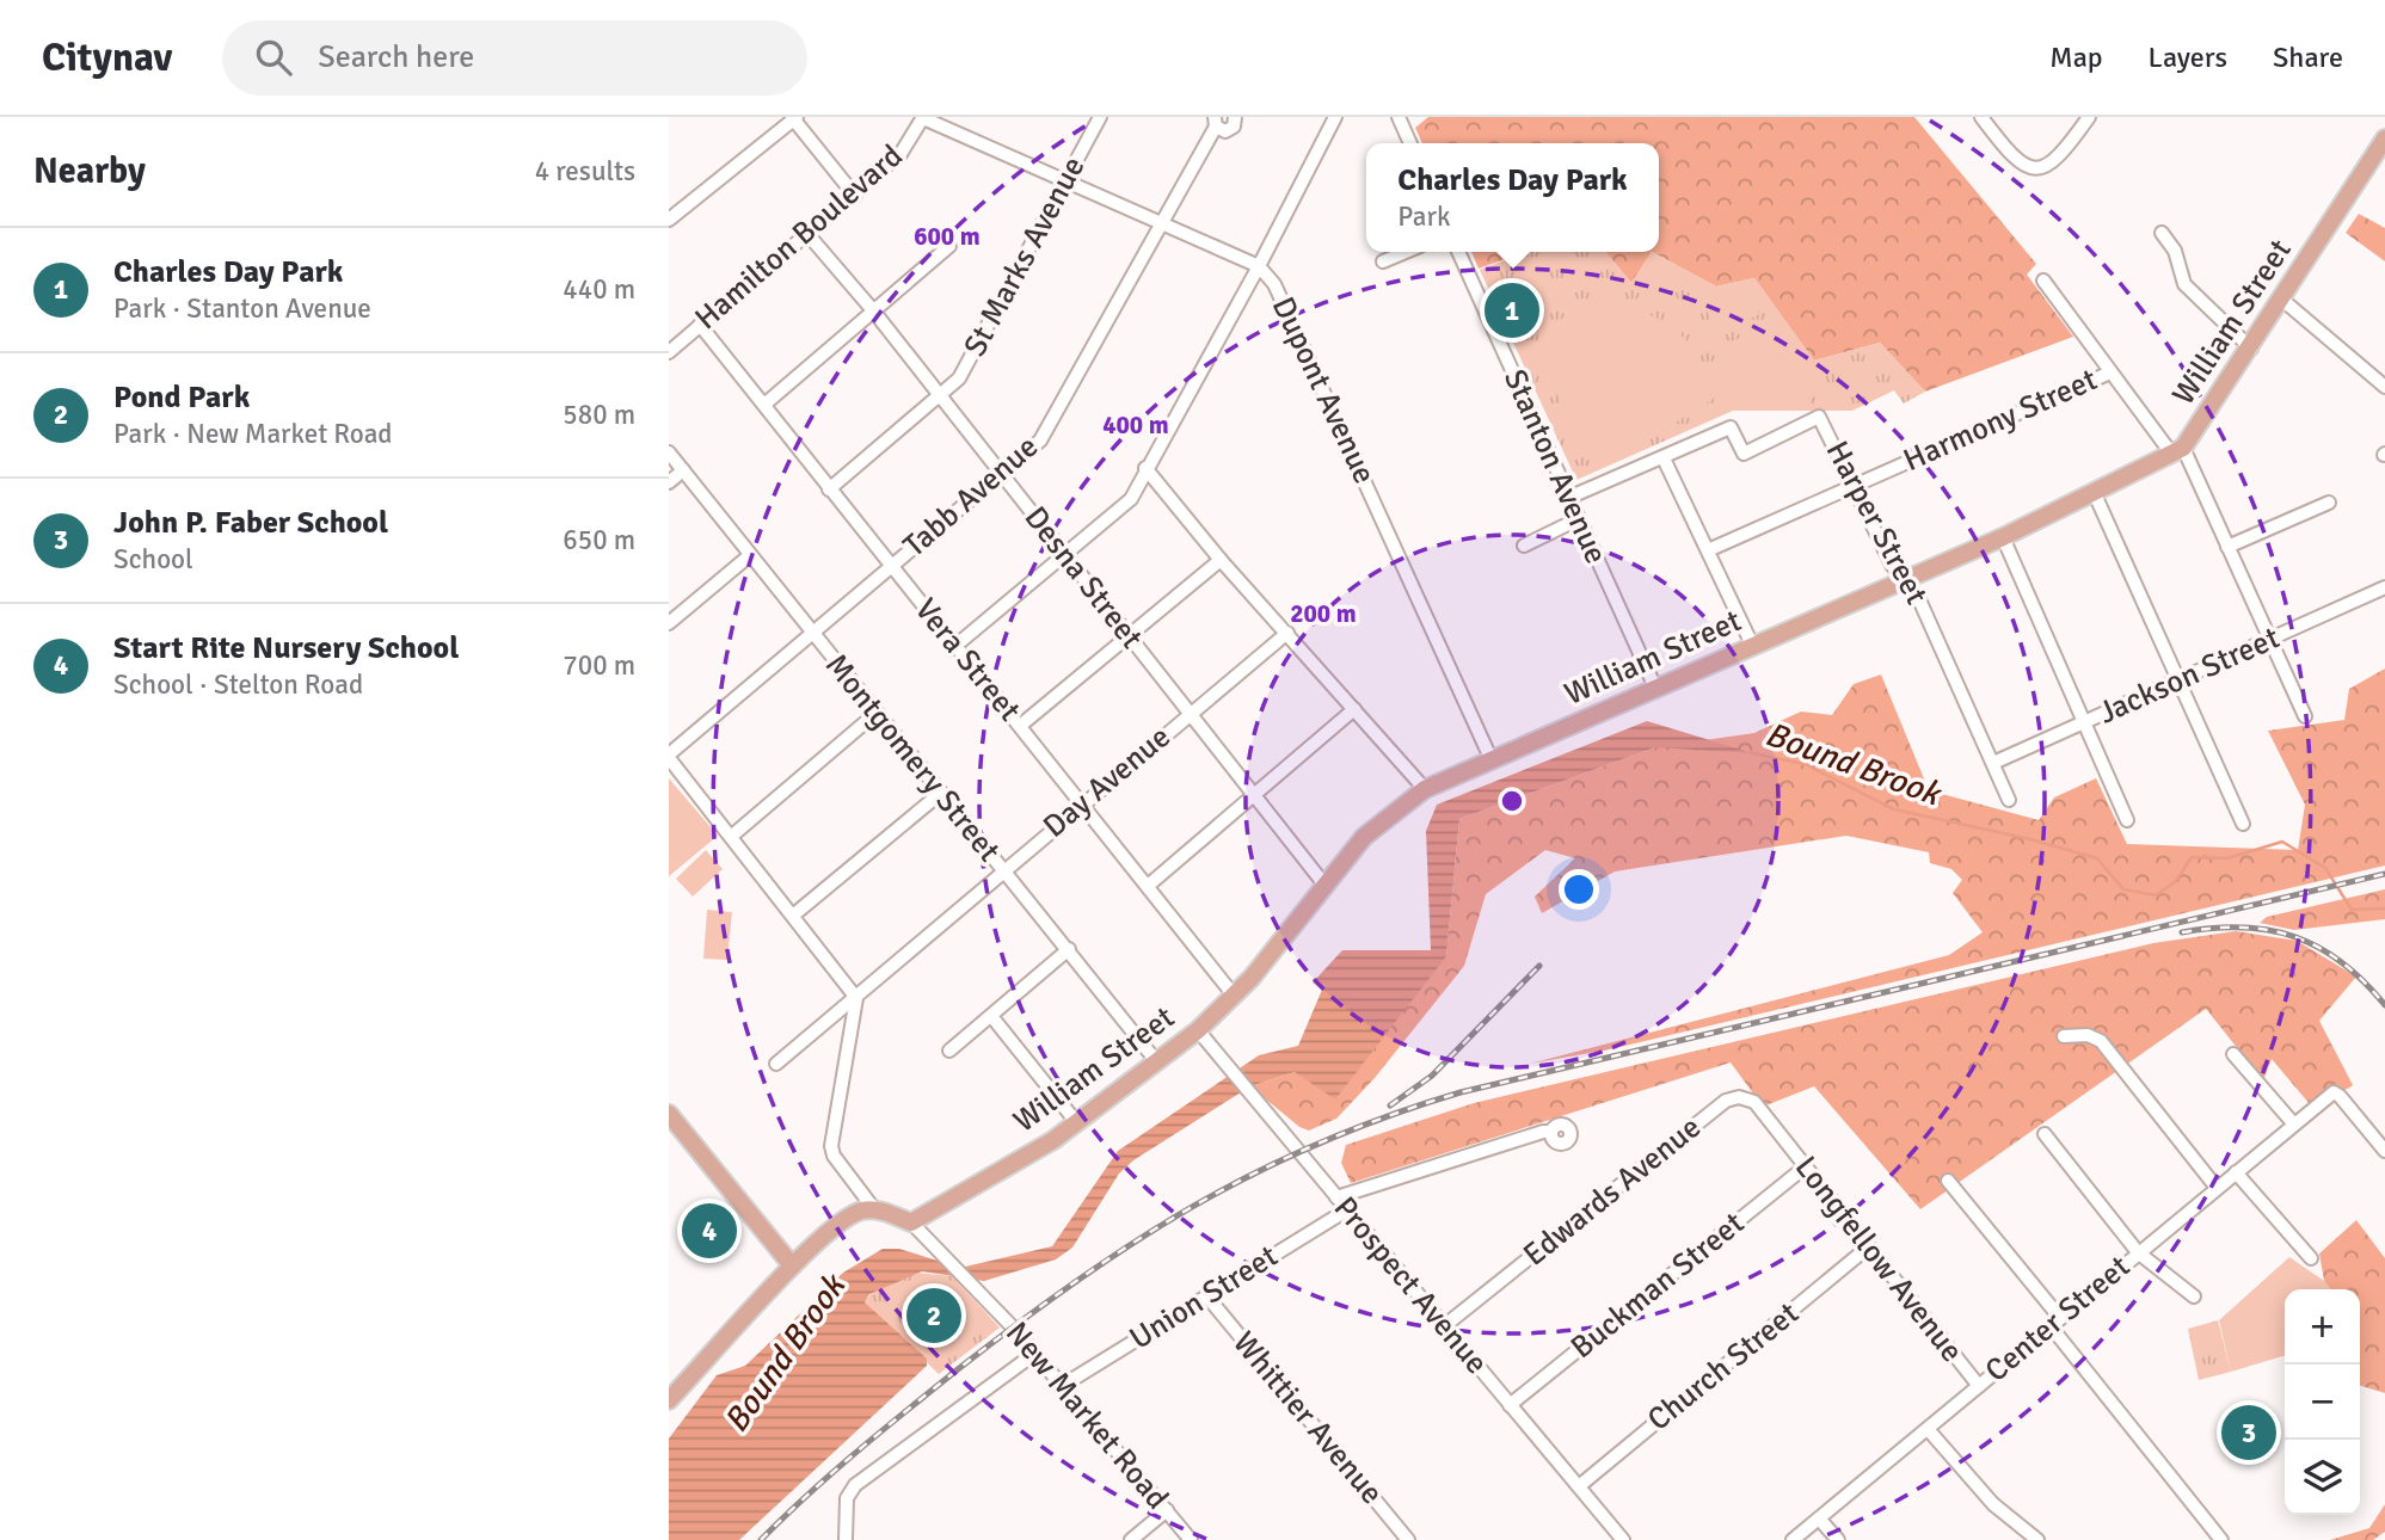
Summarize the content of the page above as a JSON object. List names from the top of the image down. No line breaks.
{"streets":{"main road":["William Street"],"street":["Hamilton Boulevard","St Marks Avenue","Dupont Avenue","Harmony Street","Stanton Avenue","Tabb Avenue","Harper Street","Desna Street","Vera Street","Jackson Street","Montgomery Street","Day Avenue","Edwards Avenue","Longfellow Avenue","Prospect Avenue","Buckman Street","Union Street","Center Street","Church Street","New Market Road","Whittier Avenue"]},"crossings":[["Hamilton Boulevard","Dupont Avenue"],["Hamilton Boulevard","Desna Street"],["Hamilton Boulevard","Vera Street"],["St Marks Avenue","Dupont Avenue"],["St Marks Avenue","Desna Street"],["St Marks Avenue","Vera Street"],["William Street","Dupont Avenue"],["William Street","Stanton Avenue"],["William Street","Harper Street"],["William Street","Desna Street"],["William Street","Vera Street"],["William Street","Montgomery Street"],["William Street","Prospect Avenue"],["William Street","New Market Road"],["Dupont Avenue","Tabb Avenue"],["Harmony Street","Harper Street"],["Tabb Avenue","Desna Street"],["Tabb Avenue","Vera Street"],["Tabb Avenue","Montgomery Street"],["Harper Street","Jackson Street"],["Desna Street","Day Avenue"],["Vera Street","Day Avenue"],["Montgomery Street","Day Avenue"],["Edwards Avenue","Longfellow Avenue"],["Edwards Avenue","Prospect Avenue"],["Longfellow Avenue","Buckman Street"],["Longfellow Avenue","Center Street"],["Longfellow Avenue","Church Street"],["Prospect Avenue","Buckman Street"],["Prospect Avenue","Union Street"],["Prospect Avenue","Church Street"],["Union Street","New Market Road"],["Union Street","Whittier Avenue"]],"water":["Bound Brook"],"page":{"header":"Citynav","search":"Search here","nav":["Map","Layers","Share"],"heading":["Nearby","4 results"],"popup":["Charles Day Park","Park"],"list":[{"mark":"1","name":"Charles Day Park","note":"Park · Stanton Avenue","value":"440 m"},{"mark":"2","name":"Pond Park","note":"Park · New Market Road","value":"580 m"},{"mark":"3","name":"John P. Faber School","note":"School","value":"650 m"},{"mark":"4","name":"Start Rite Nursery School","note":"School · Stelton Road","value":"700 m"}],"pins":["1","4","2","3"],"map_buttons":["+","−"]},"rings":["600 m","400 m","200 m"]}
